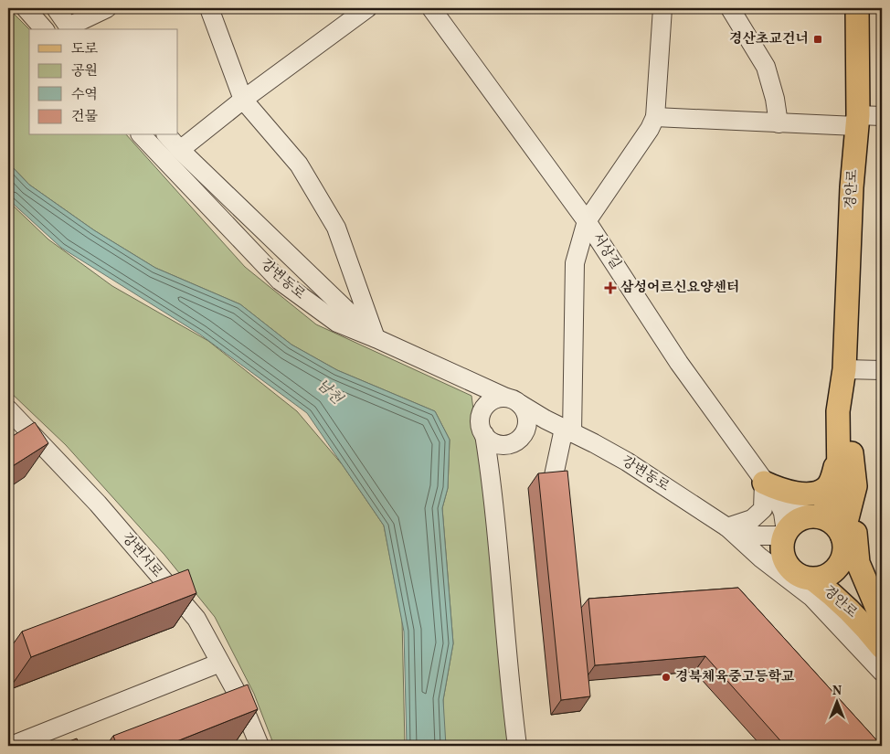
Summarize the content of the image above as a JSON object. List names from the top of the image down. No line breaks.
{"streets":{"main road":["경안로"],"street":["서상길","강변동로","강변서로"]},"crossings":[["경안로","강변동로"]],"water":["남천"],"places":{"transit":["경산초교건너"],"health":["삼성어르신요양센터"],"other":["경북체육중고등학교"]},"legend":["도로","공원","수역","건물"],"north":"top"}
